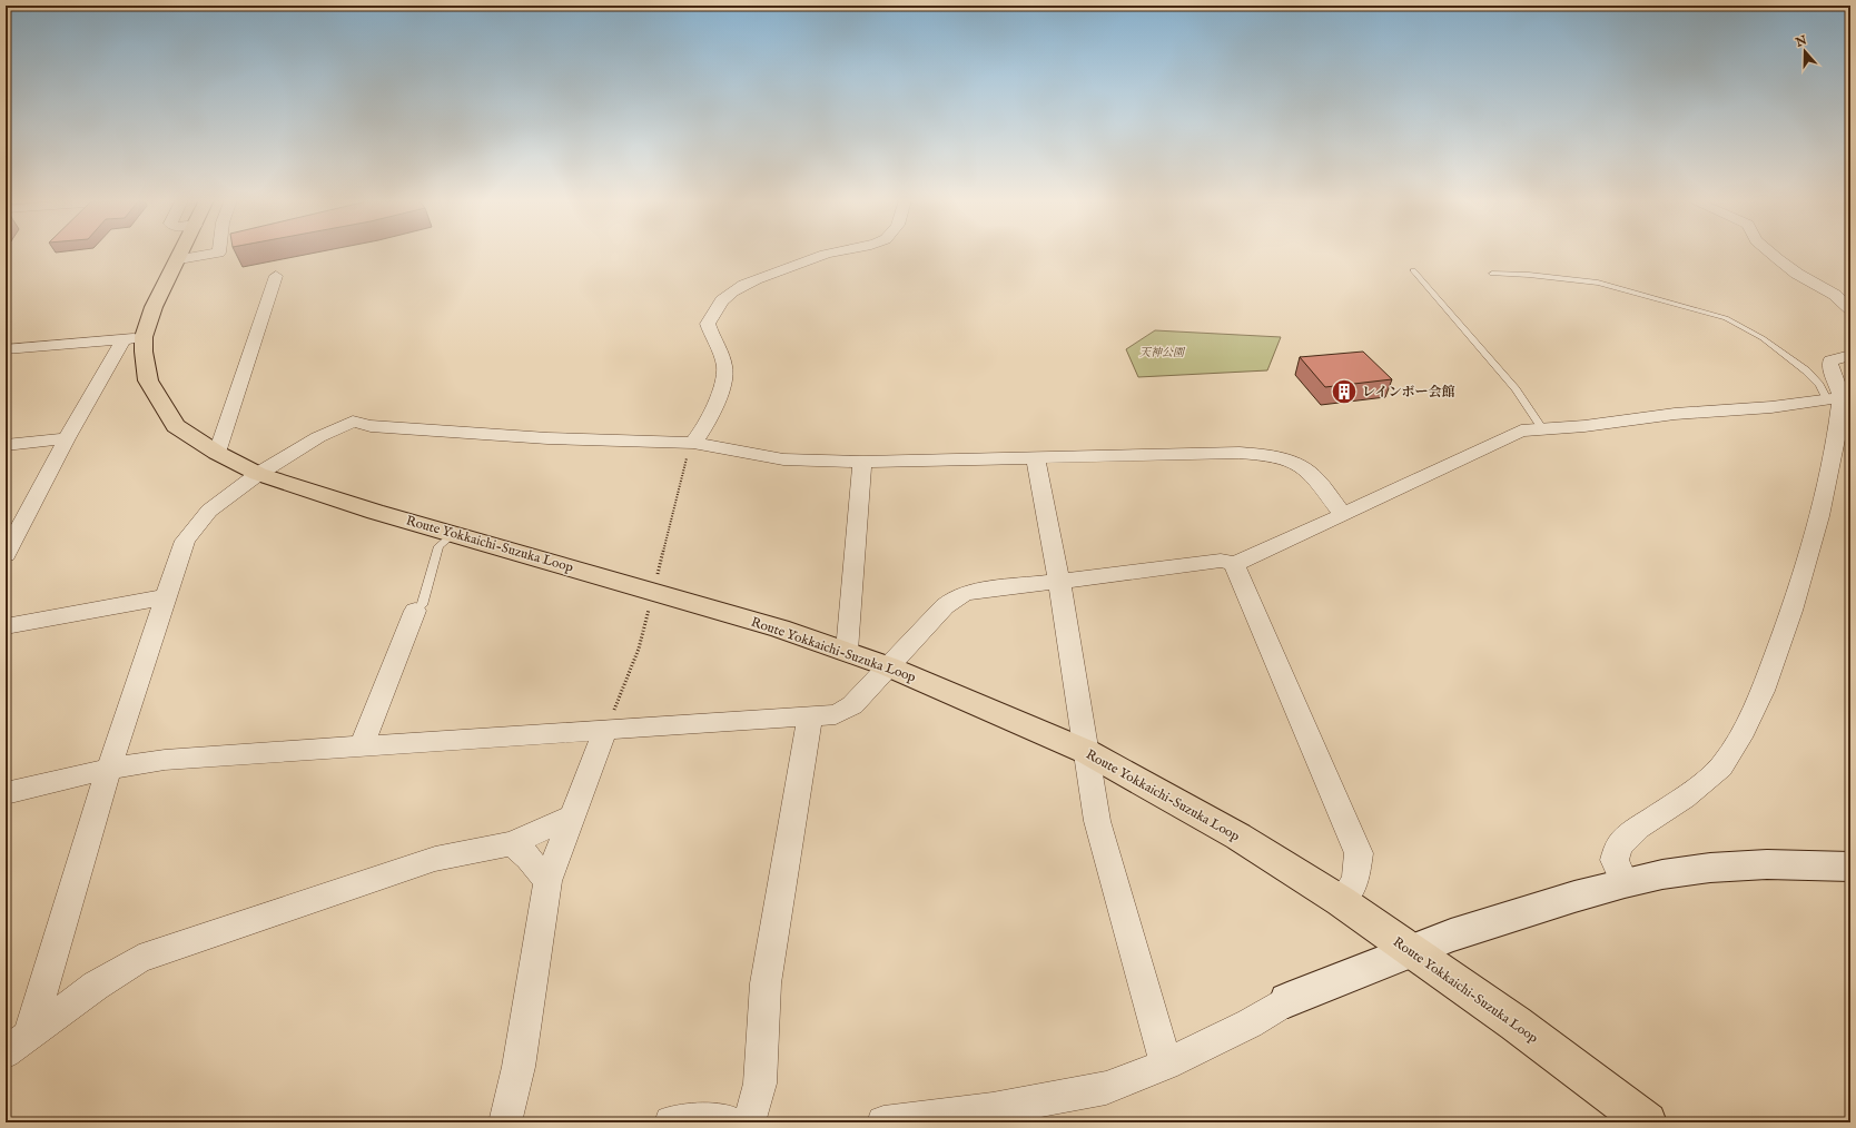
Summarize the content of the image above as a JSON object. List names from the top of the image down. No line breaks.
{"streets":{"main road":["Route Yokkaichi-Suzuka Loop"]},"parks":["天神公園"],"places":{"building":["レインボー会館"]},"north":"top"}
